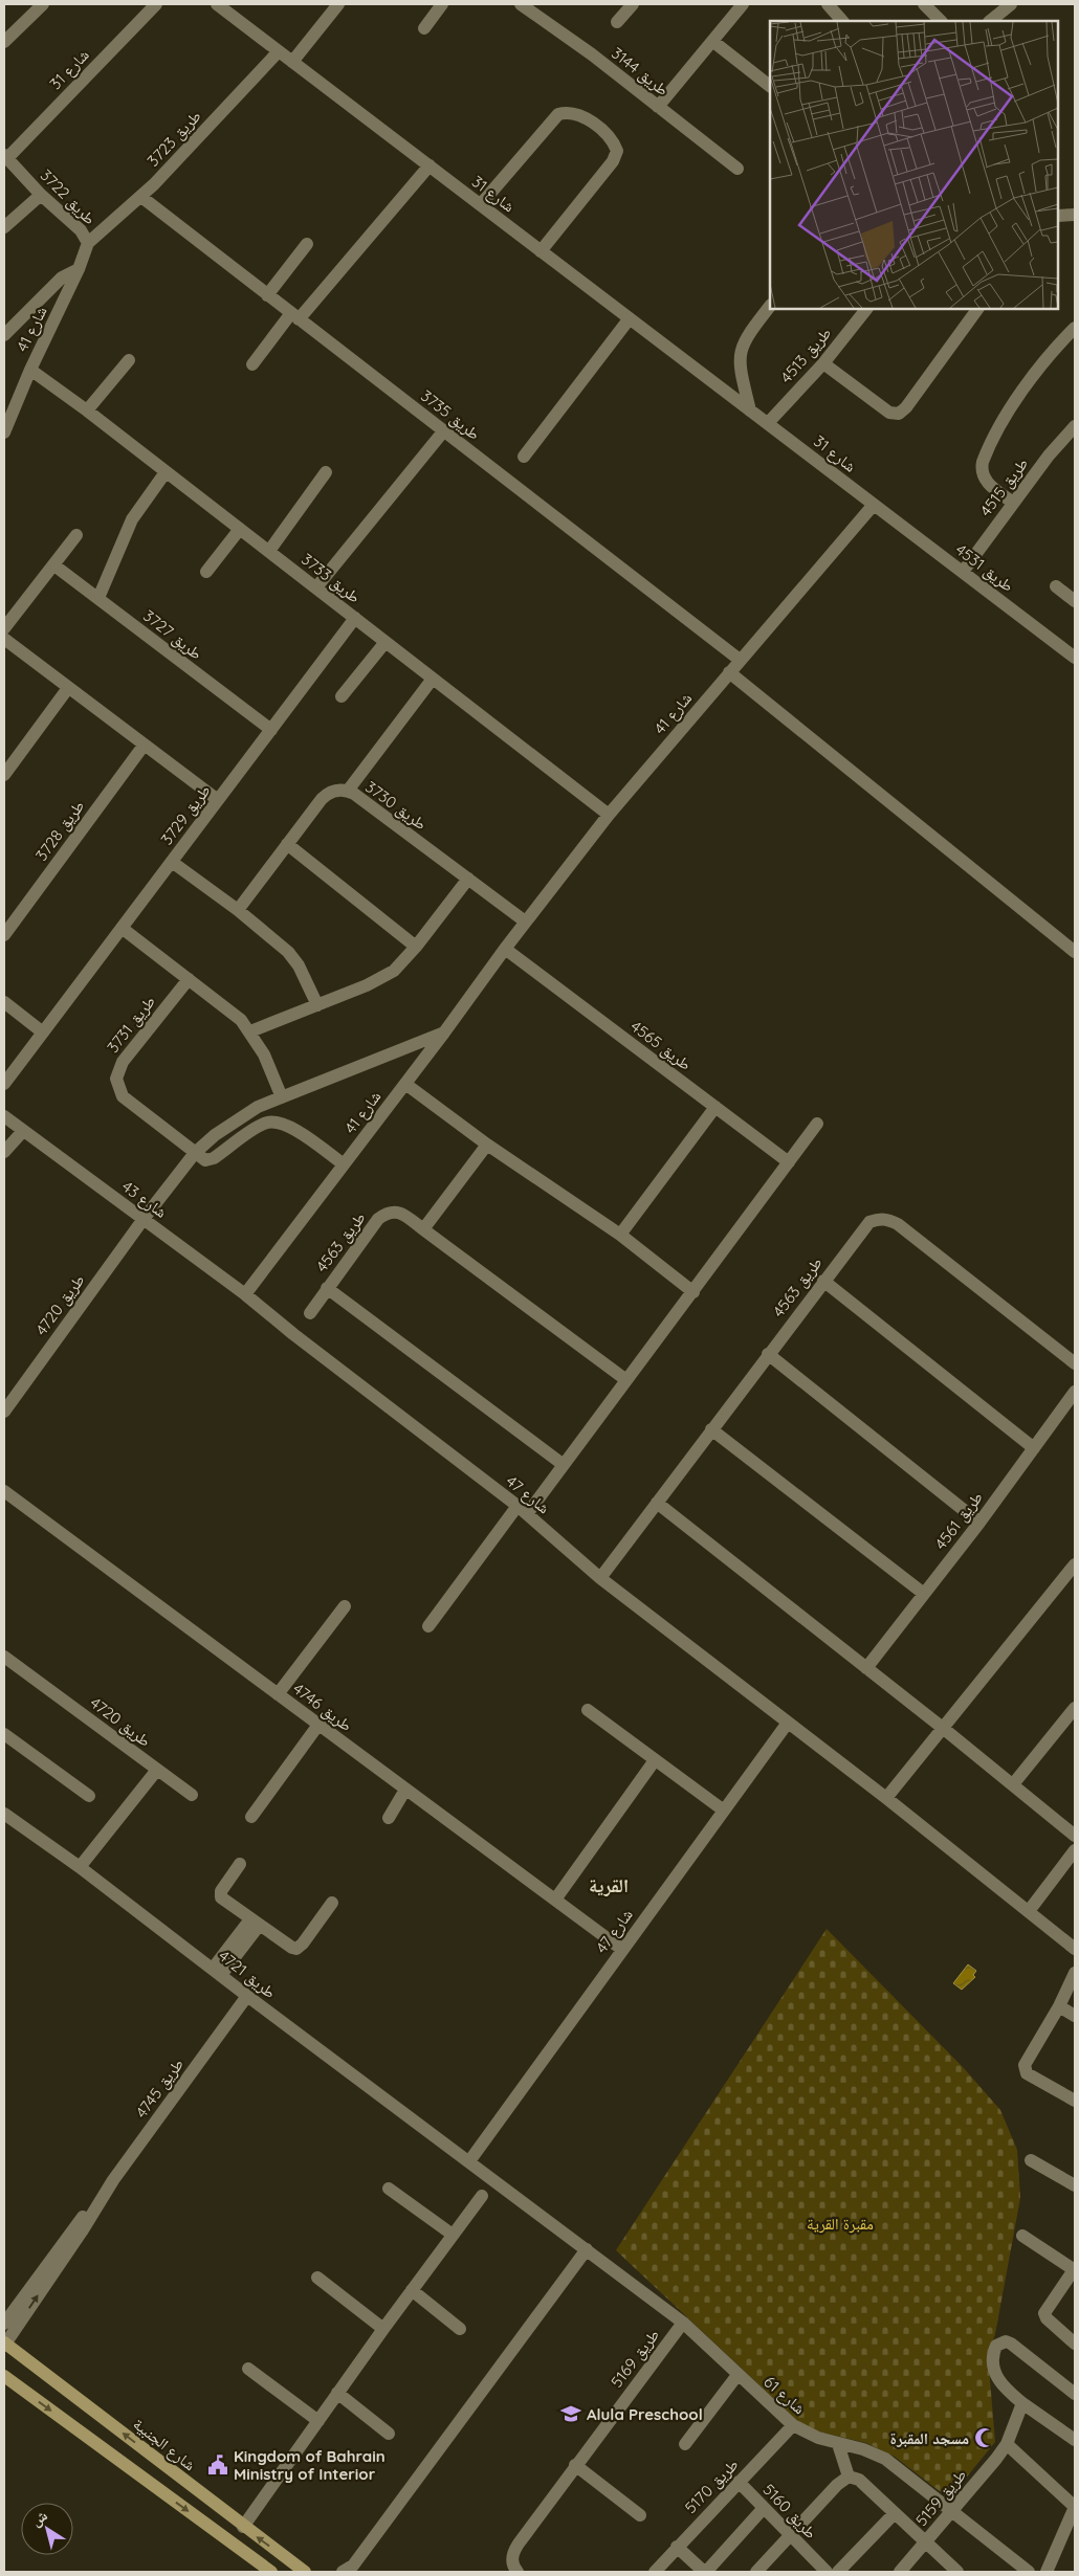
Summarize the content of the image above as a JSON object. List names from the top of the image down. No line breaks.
{"streets":{"main road":["شارع الجنبية"],"street":["شارع 31","طريق 3144","طريق 3723","طريق 3722","شارع 41","طريق 4513","طريق 3735","طريق 4515","طريق 4531","طريق 3733","طريق 3727","طريق 3730","طريق 3729","طريق 3728","طريق 3731","طريق 4565","شارع 43","طريق 4563","طريق 4720","شارع 47","طريق 4561","طريق 4746","طريق 4721","طريق 4745","طريق 5169","شارع 61","طريق 5170","طريق 5159","طريق 5160"]},"crossings":[["شارع 31","طريق 3723"],["شارع 31","طريق 3722"],["شارع 31","شارع 41"],["شارع 31","طريق 4513"],["شارع 31","طريق 4531"],["طريق 3723","طريق 3722"],["طريق 3723","طريق 3735"],["طريق 3722","شارع 41"],["شارع 41","طريق 3735"],["شارع 41","طريق 4531"],["شارع 41","طريق 3733"],["شارع 41","طريق 3730"],["شارع 41","طريق 4565"],["شارع 41","شارع 43"],["شارع 41","شارع 47"],["طريق 4515","طريق 4531"],["طريق 3733","طريق 3729"],["طريق 3727","طريق 3729"],["شارع 43","طريق 4720"],["شارع 43","شارع 47"],["طريق 4563","شارع 47"],["شارع 47","طريق 4746"],["شارع 47","طريق 4721"],["شارع 47","شارع 61"],["طريق 4721","طريق 4745"],["طريق 4721","شارع 61"],["طريق 4745","شارع الجنبية"],["طريق 5169","شارع 61"],["شارع 61","طريق 5170"],["شارع 61","طريق 5159"],["طريق 5170","طريق 5160"]],"districts":["القرية"],"parks":["مقبرة القرية"],"places":{"school or university":["Alula Preschool"],"mosque":["مسجد المقبرة"],"public building":["Kingdom of Bahrain Ministry of Interior"]},"north":"top left"}
